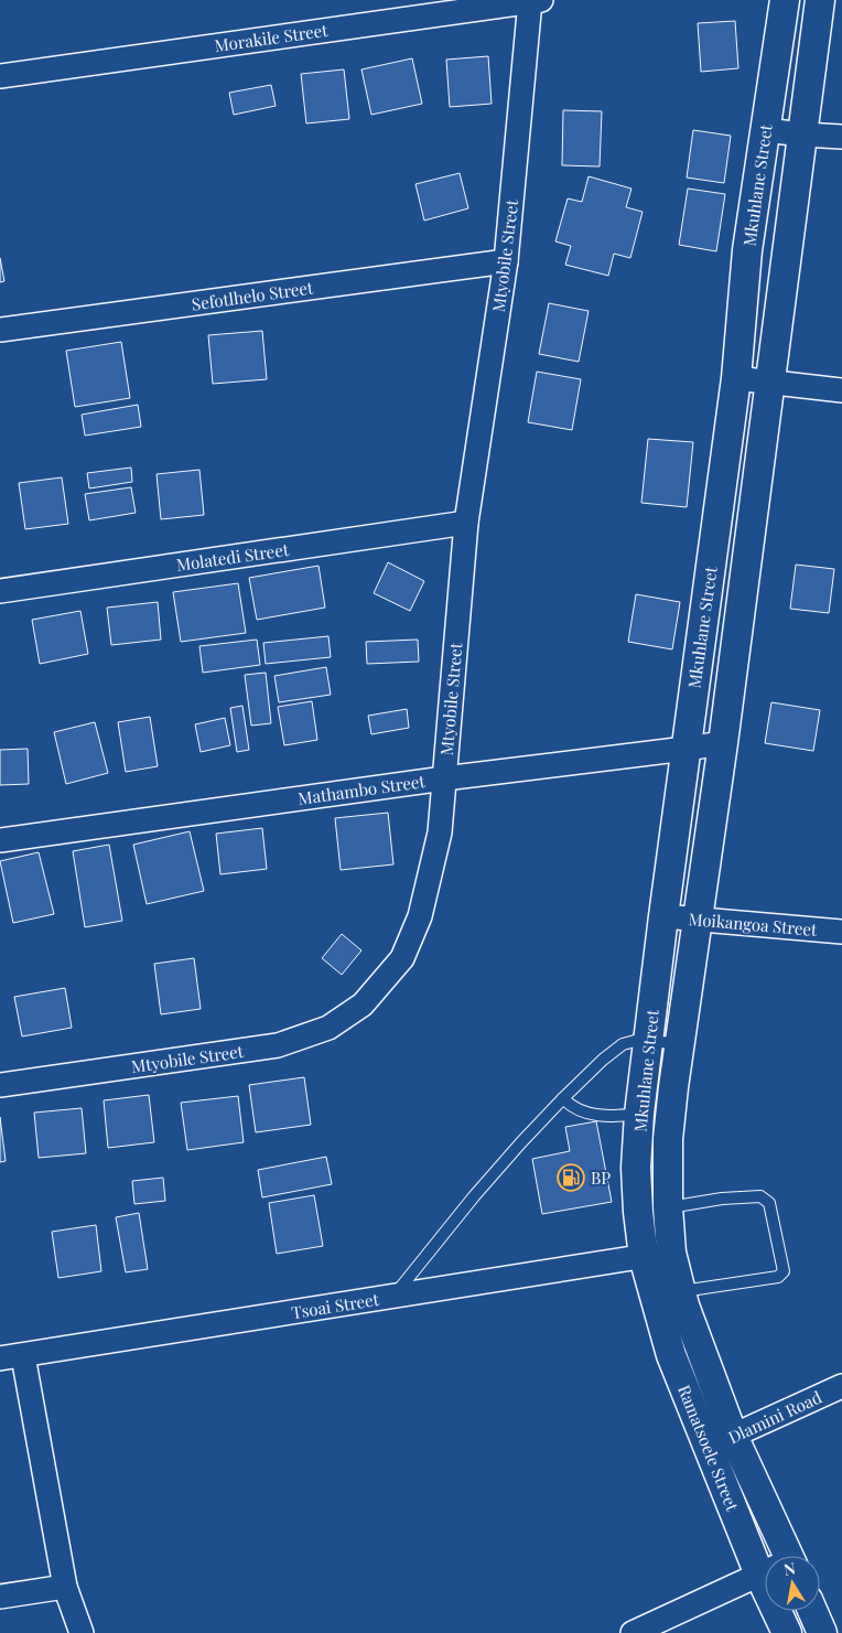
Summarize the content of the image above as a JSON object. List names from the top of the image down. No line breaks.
{"streets":{"street":["Morakile Street","Mkuhlane Street","Mtyobile Street","Sefotlhelo Street","Molatedi Street","Mathambo Street","Moikangoa Street","Tsoai Street","Dlamini Road","Ramatsoele Street"]},"crossings":[["Morakile Street","Mtyobile Street"],["Mkuhlane Street","Mathambo Street"],["Mkuhlane Street","Moikangoa Street"],["Mkuhlane Street","Tsoai Street"],["Mkuhlane Street","Ramatsoele Street"],["Mtyobile Street","Sefotlhelo Street"],["Mtyobile Street","Molatedi Street"],["Mtyobile Street","Mathambo Street"],["Tsoai Street","Ramatsoele Street"],["Dlamini Road","Ramatsoele Street"]],"places":{"fuel station":["BP"]},"north":"top"}
